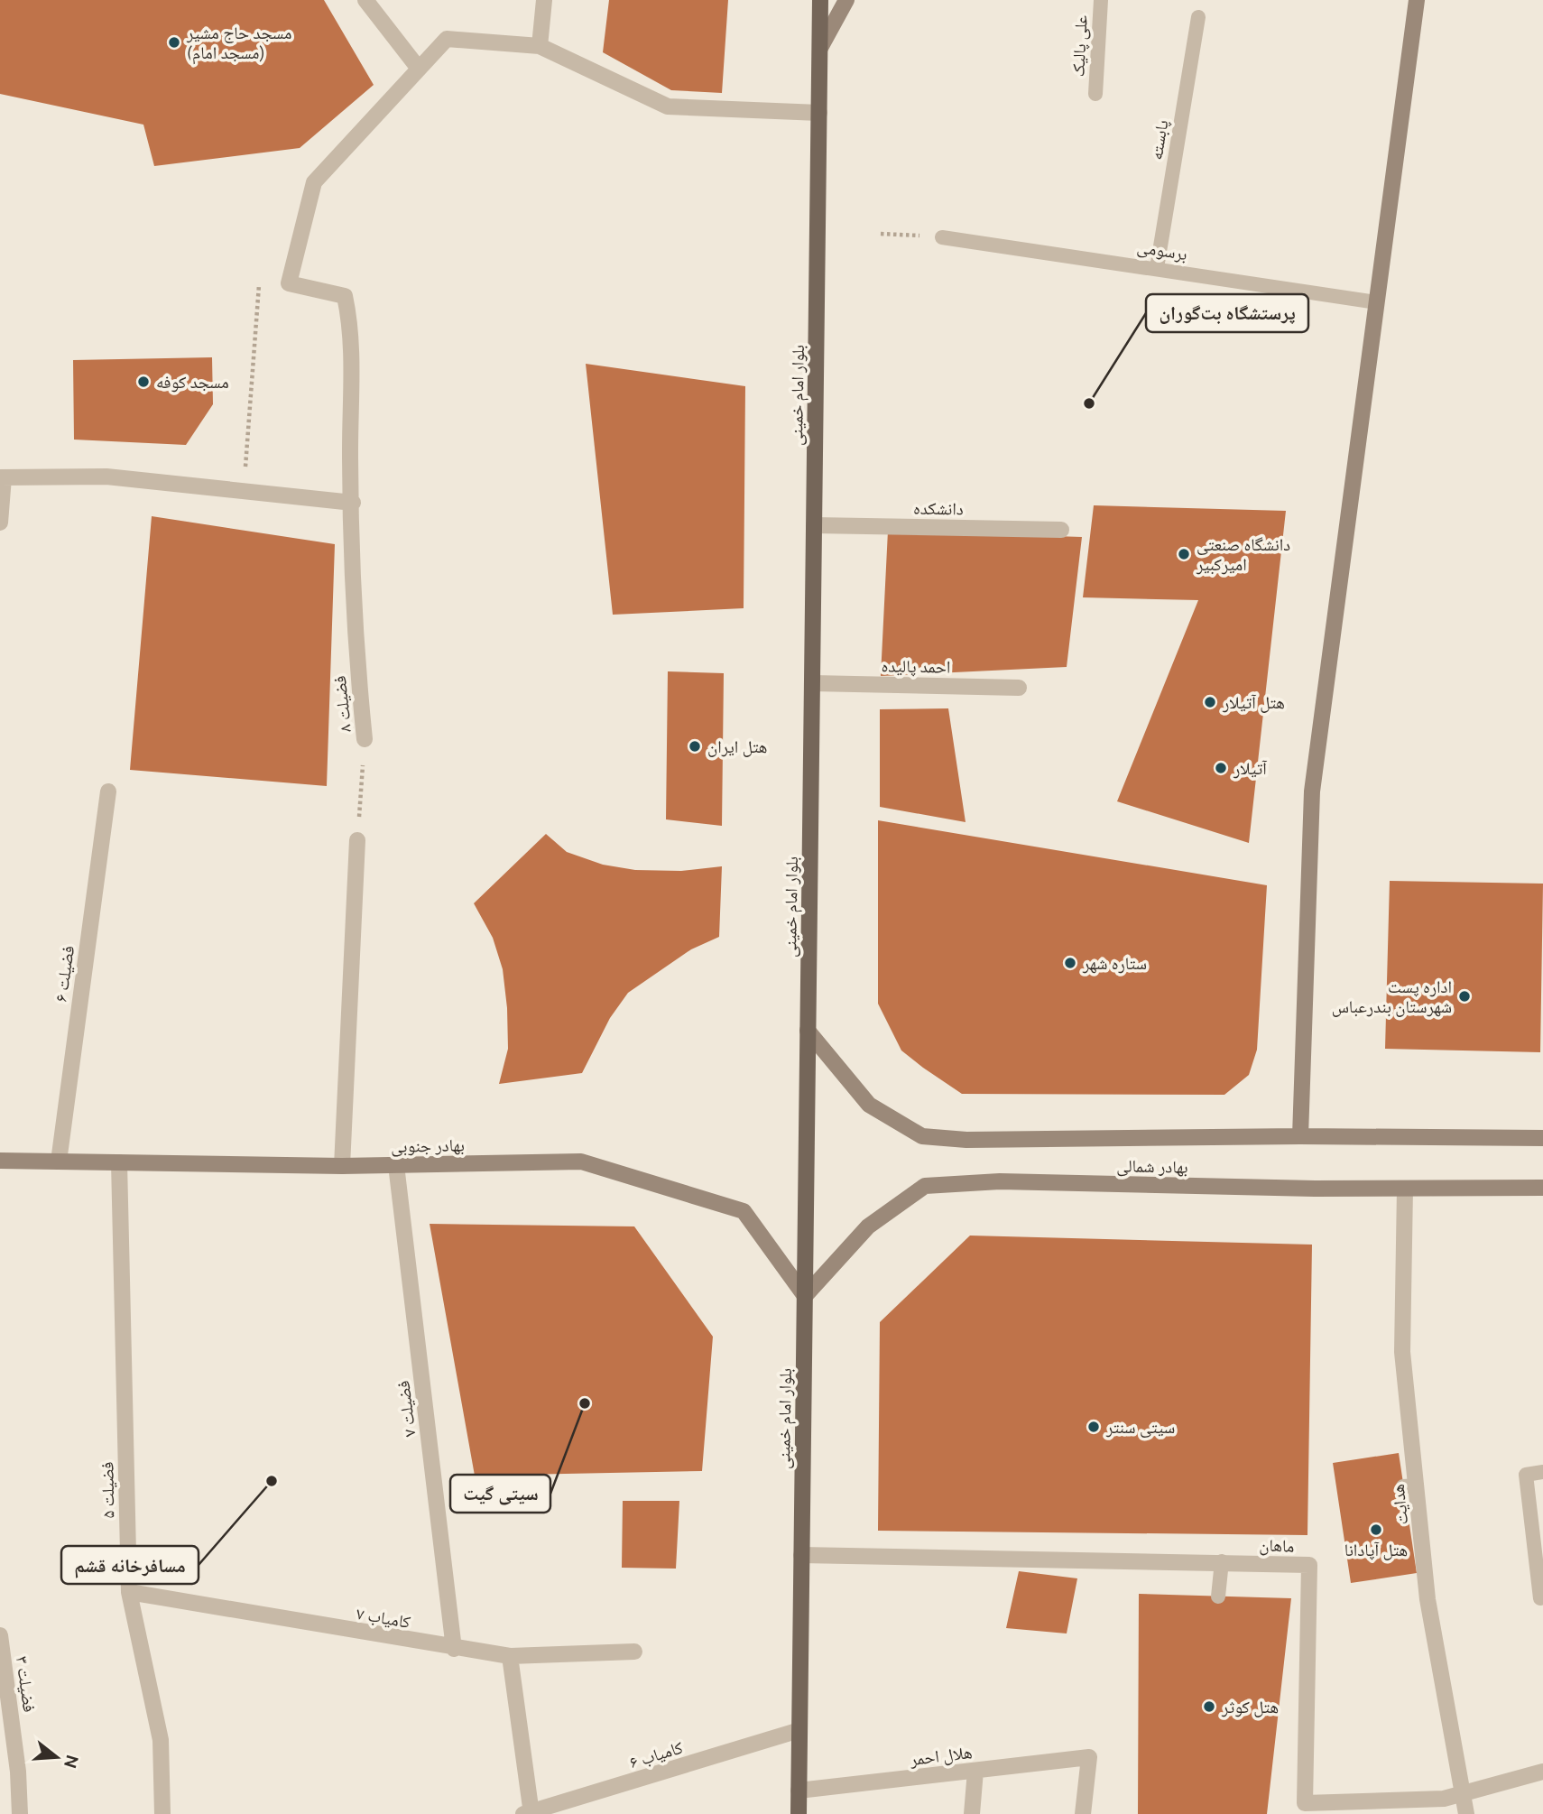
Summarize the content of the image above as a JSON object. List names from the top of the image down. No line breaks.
{"streets":{"main road":["بلوار امام خمینی","بهادر جنوبی","بهادر شمالی"],"street":["دانشکده","احمد پالیده","فضیلت ۸","فضیلت ۶","فضیلت ۷","فضیلت ۵","هدایت","ماهان","کامیاب ۷","فضیلت ۳","کامیاب ۶","هلال احمر"],"lane":["علی پالیک","پابسته","برسومی"]},"crossings":[["پابسته","برسومی"],["بلوار امام خمینی","دانشکده"],["بلوار امام خمینی","احمد پالیده"],["بلوار امام خمینی","بهادر جنوبی"],["بلوار امام خمینی","بهادر شمالی"],["بلوار امام خمینی","ماهان"],["بلوار امام خمینی","کامیاب ۶"],["بلوار امام خمینی","هلال احمر"],["فضیلت ۶","بهادر جنوبی"],["بهادر جنوبی","بهادر شمالی"],["بهادر جنوبی","فضیلت ۷"],["بهادر جنوبی","فضیلت ۵"],["بهادر شمالی","هدایت"],["فضیلت ۷","کامیاب ۷"],["فضیلت ۵","کامیاب ۷"],["هدایت","ماهان"]],"places":["مسجد حاج مشیر (مسجد امام)","مسجد کوفه","پرستشگاه بت‌گوران","دانشگاه صنعتی امیرکبیر","هتل آتیلار","هتل ایران","آتیلار","ستاره شهر","اداره پست شهرستان بندرعباس","سیتی گیت","سیتی سنتر","مسافرخانه قشم","هتل آپادانا","هتل کوثر"],"north":"right"}
